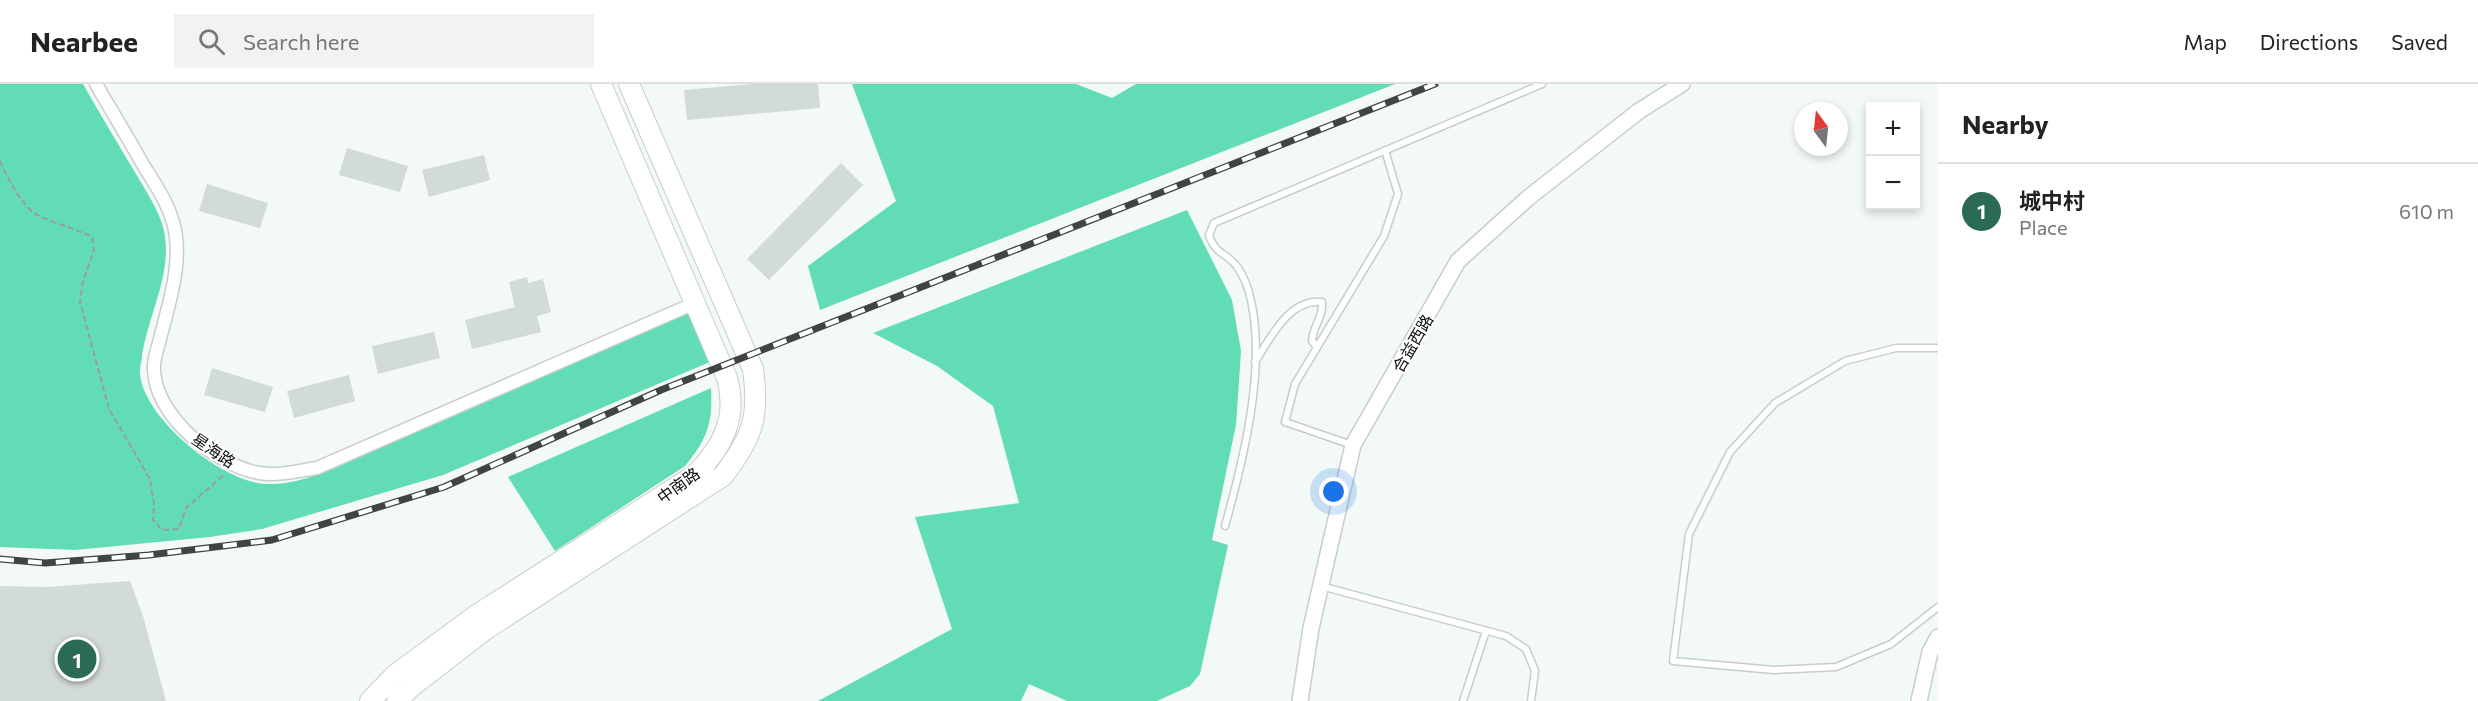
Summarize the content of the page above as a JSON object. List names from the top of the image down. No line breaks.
{"streets":{"main road":["中南路"],"street":["合益西路","星海路"]},"crossings":[["星海路","中南路"]],"north":"top","page":{"header":"Nearbee","search":"Search here","nav":["Map","Directions","Saved"],"heading":"Nearby","map_buttons":["+","−"],"list":[{"mark":"1","name":"城中村","note":"Place","value":"610 m"}],"pins":"1"}}
